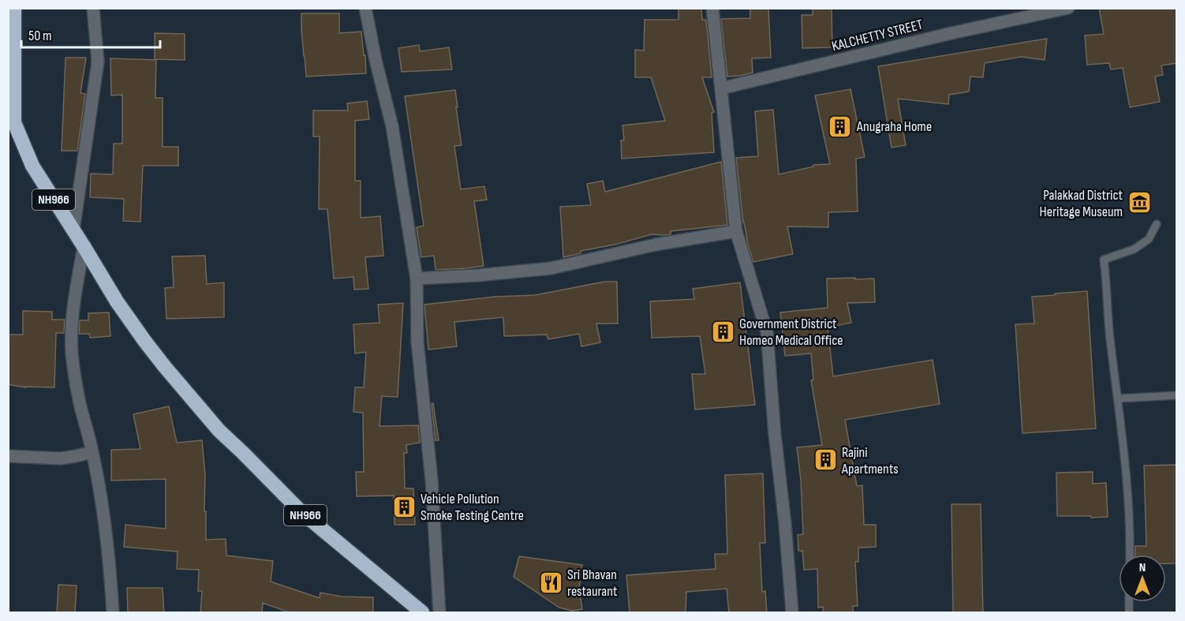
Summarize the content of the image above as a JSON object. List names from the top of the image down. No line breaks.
{"streets":{"highway":["NH966"],"street":["KALCHETTY STREET"]},"places":{"building":["Anugraha Home","Government District Homeo Medical Office","Rajini Apartments","Vehicle Pollution Smoke Testing Centre"],"museum":["Palakkad District Heritage Museum"],"restaurant":["Sri Bhavan restaurant"]},"scale_bar":"50 m","north":"top"}
